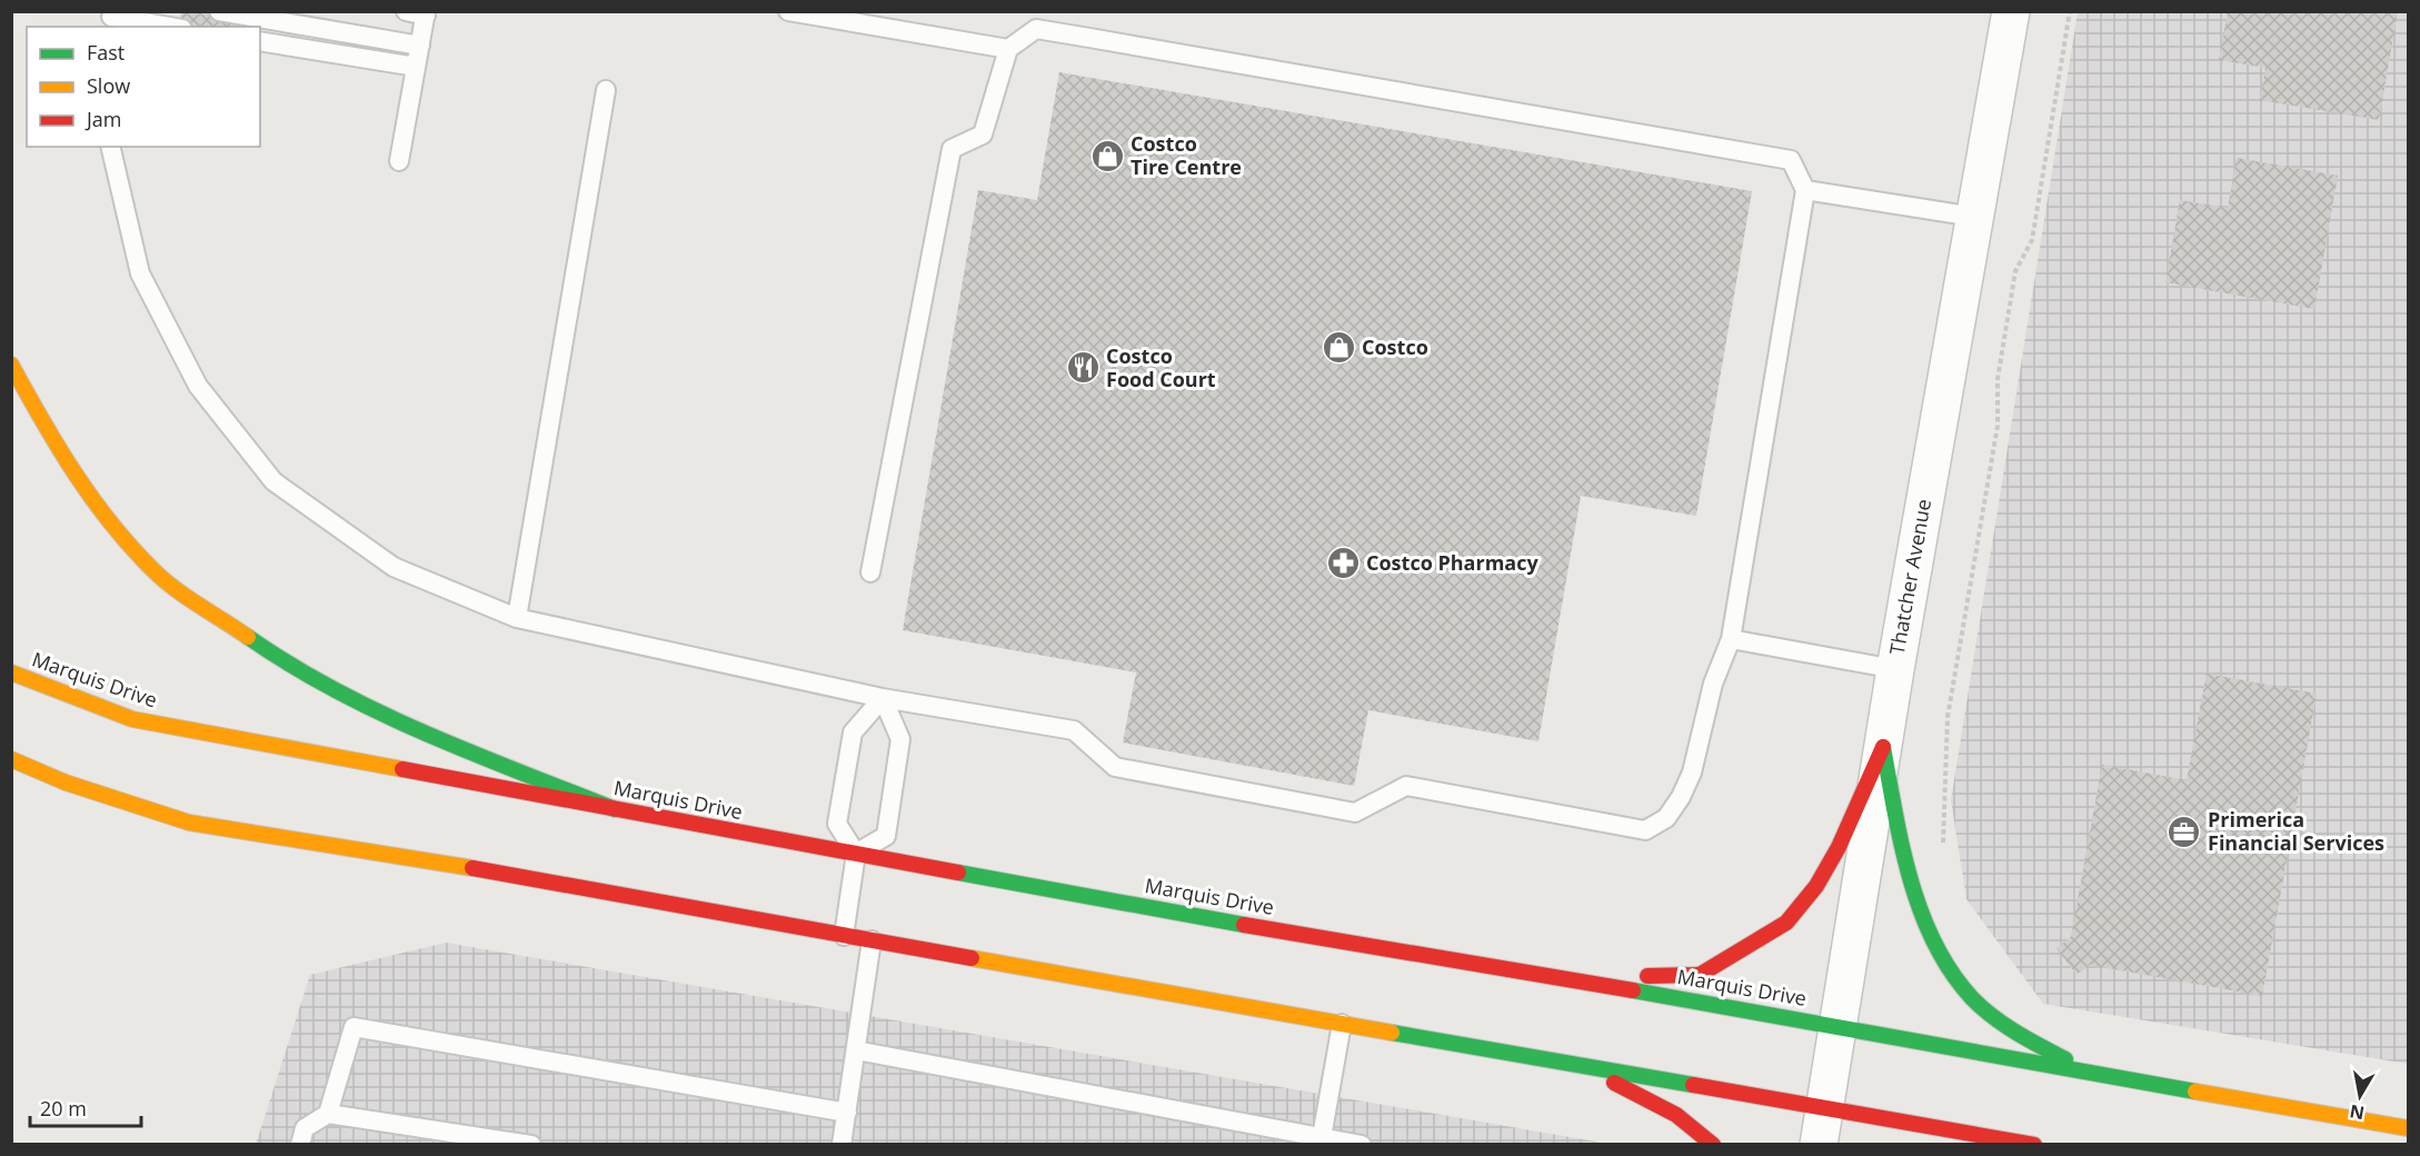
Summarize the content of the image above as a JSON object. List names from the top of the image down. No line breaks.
{"streets":{"main road":["Marquis Drive"],"street":["Thatcher Avenue"]},"crossings":[["Thatcher Avenue","Marquis Drive"]],"places":{"shop":["Costco Tire Centre","Costco"],"restaurant":["Costco Food Court"],"pharmacy":["Costco Pharmacy"],"office":["Primerica Financial Services"]},"legend":["Fast","Slow","Jam"],"scale_bar":"20 m","north":"bottom"}
